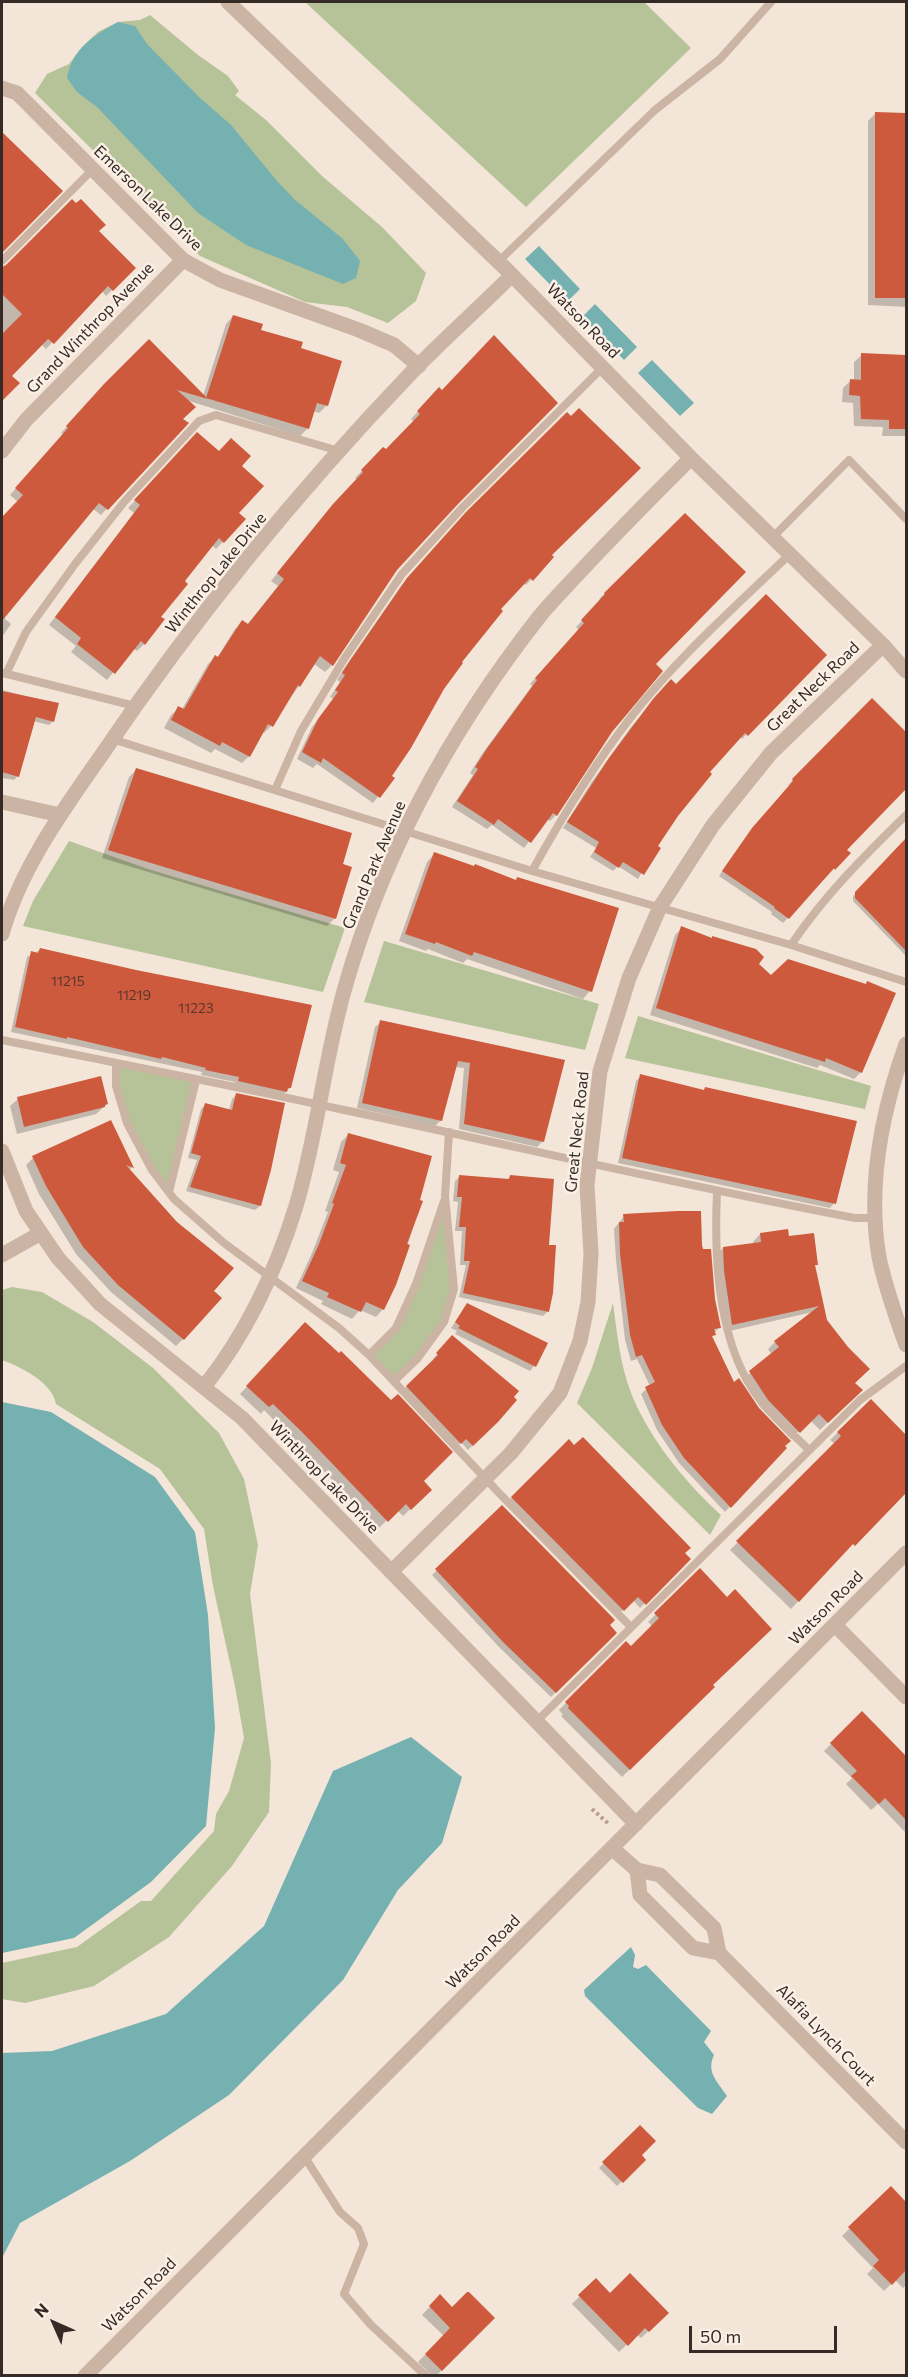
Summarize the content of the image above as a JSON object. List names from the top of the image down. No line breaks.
{"streets":{"street":["Emerson Lake Drive","Watson Road","Grand Winthrop Avenue","Winthrop Lake Drive","Great Neck Road","Grand Park Avenue","Alafia Lynch Court"]},"crossings":[["Emerson Lake Drive","Grand Winthrop Avenue"],["Emerson Lake Drive","Winthrop Lake Drive"],["Watson Road","Winthrop Lake Drive"],["Watson Road","Great Neck Road"],["Watson Road","Grand Park Avenue"],["Winthrop Lake Drive","Great Neck Road"],["Winthrop Lake Drive","Grand Park Avenue"]],"house_numbers":["11215","11219","11223"],"scale_bar":"50 m","north":"top left"}
